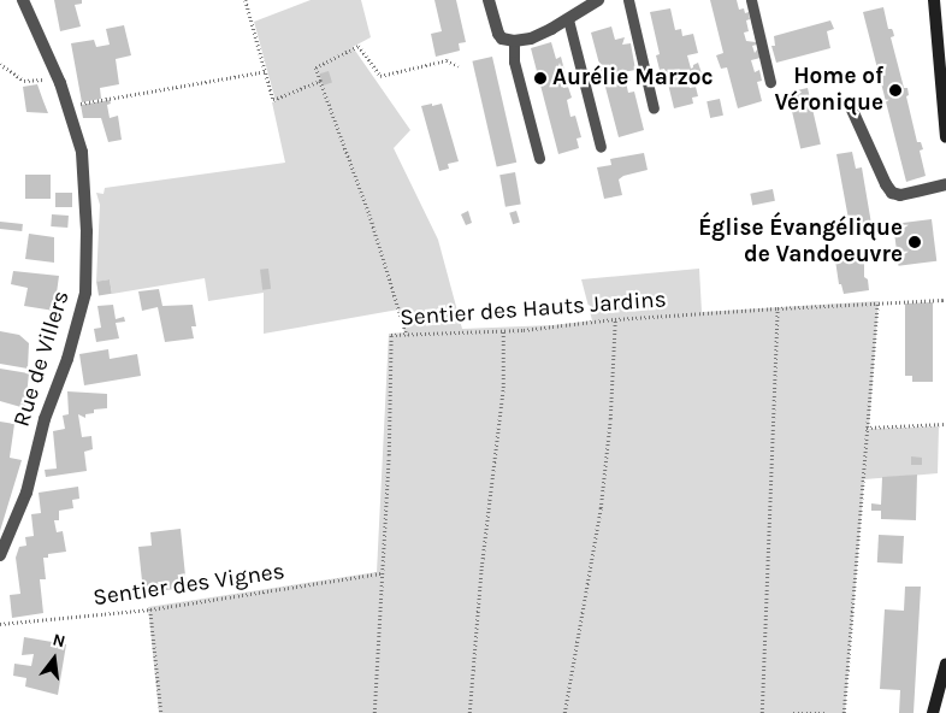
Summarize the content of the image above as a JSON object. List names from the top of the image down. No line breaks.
{"streets":{"street":["Rue de Villers"],"path":["Sentier des Hauts Jardins","Sentier des Vignes"]},"crossings":[["Sentier des Hauts Jardins","Sentier des Vignes"]],"places":["Aurélie Marzoc","Home of Véronique","Église Évangélique de Vandoeuvre"],"north":"top"}
